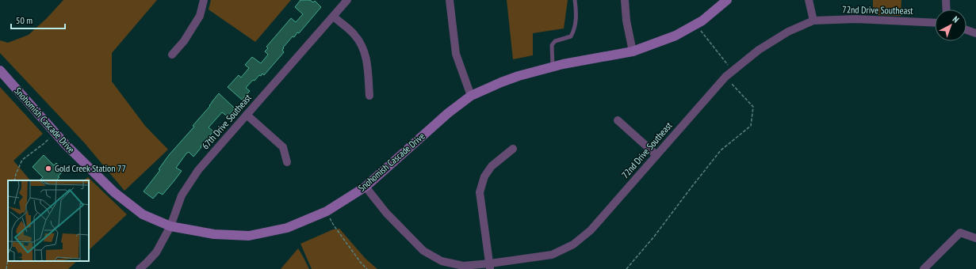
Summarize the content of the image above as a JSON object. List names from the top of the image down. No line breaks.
{"streets":{"street":["72nd Drive Southeast","Snohomish Cascade Drive","67th Drive Southeast"]},"crossings":[["72nd Drive Southeast","Snohomish Cascade Drive"],["Snohomish Cascade Drive","67th Drive Southeast"]],"places":["Gold Creek Station 77"],"scale_bar":"50 m","north":"top right"}
